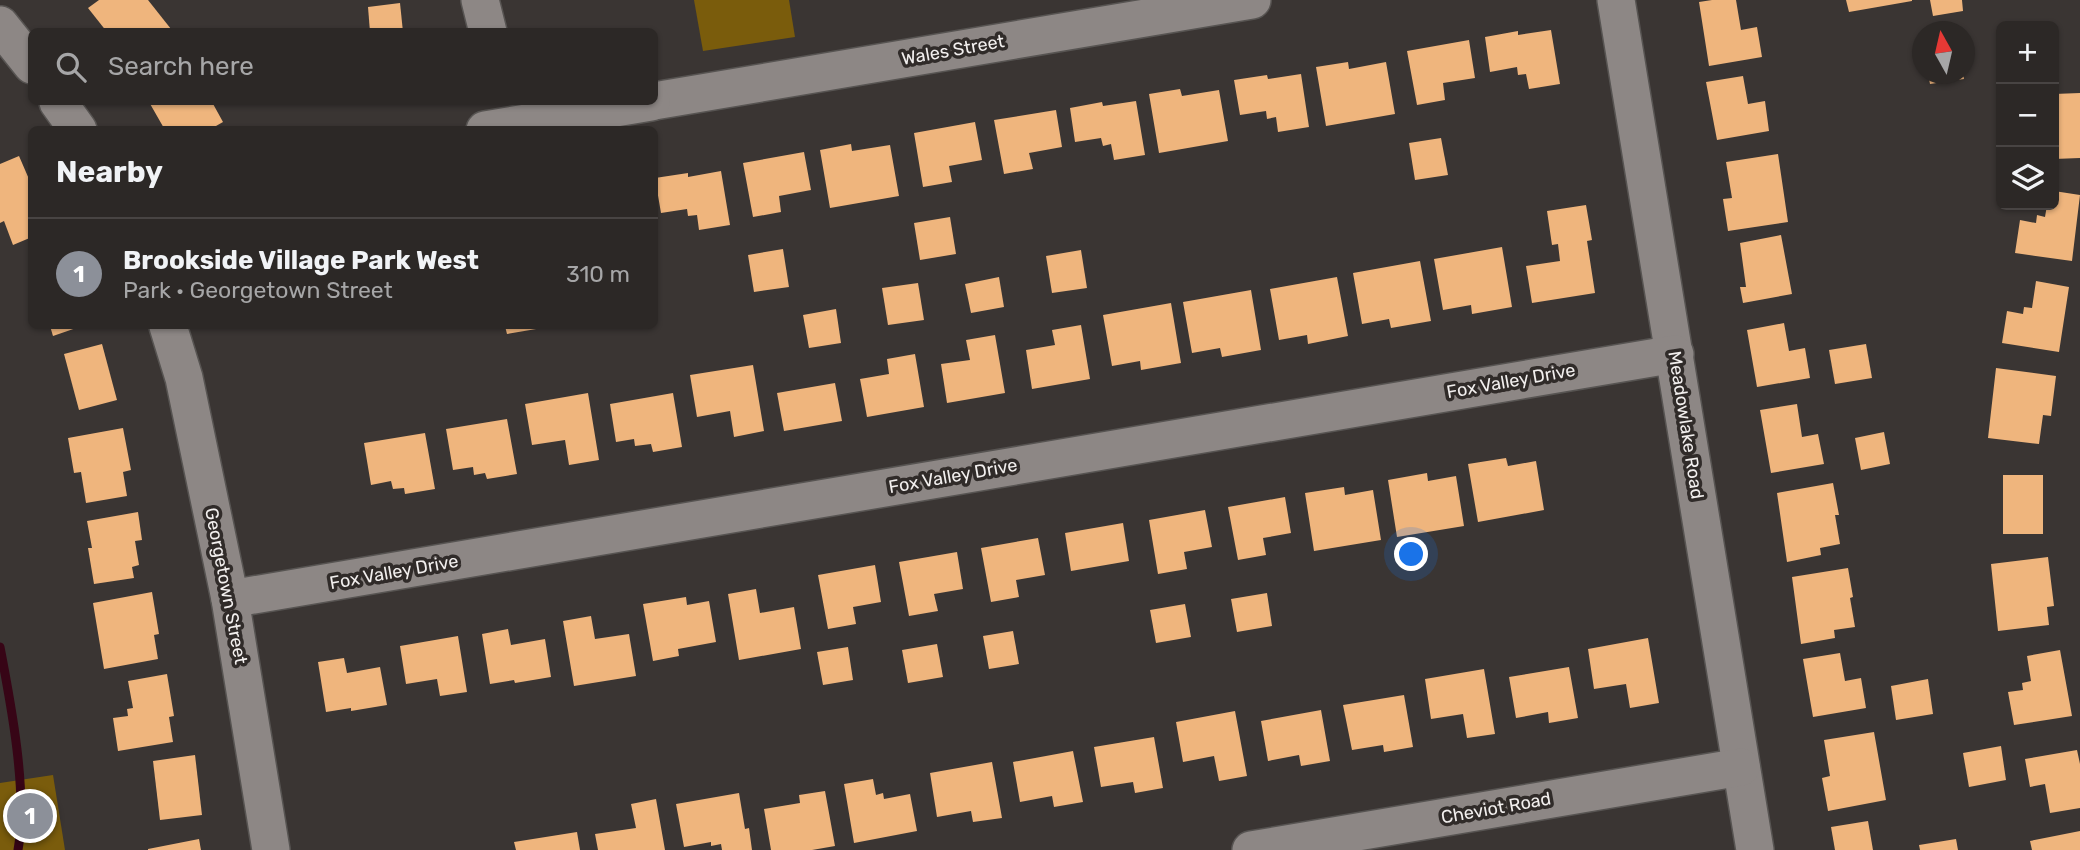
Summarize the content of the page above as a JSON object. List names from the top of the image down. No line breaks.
{"streets":{"street":["Wales Street","Fox Valley Drive","Meadowlake Road","Georgetown Street","Cheviot Road"]},"crossings":[["Fox Valley Drive","Meadowlake Road"],["Fox Valley Drive","Georgetown Street"],["Meadowlake Road","Cheviot Road"]],"north":"top","page":{"map_buttons":["+","−"],"search":"Search here","heading":"Nearby","list":[{"mark":"1","name":"Brookside Village Park West","note":"Park · Georgetown Street","value":"310 m"}],"pins":"1"}}
